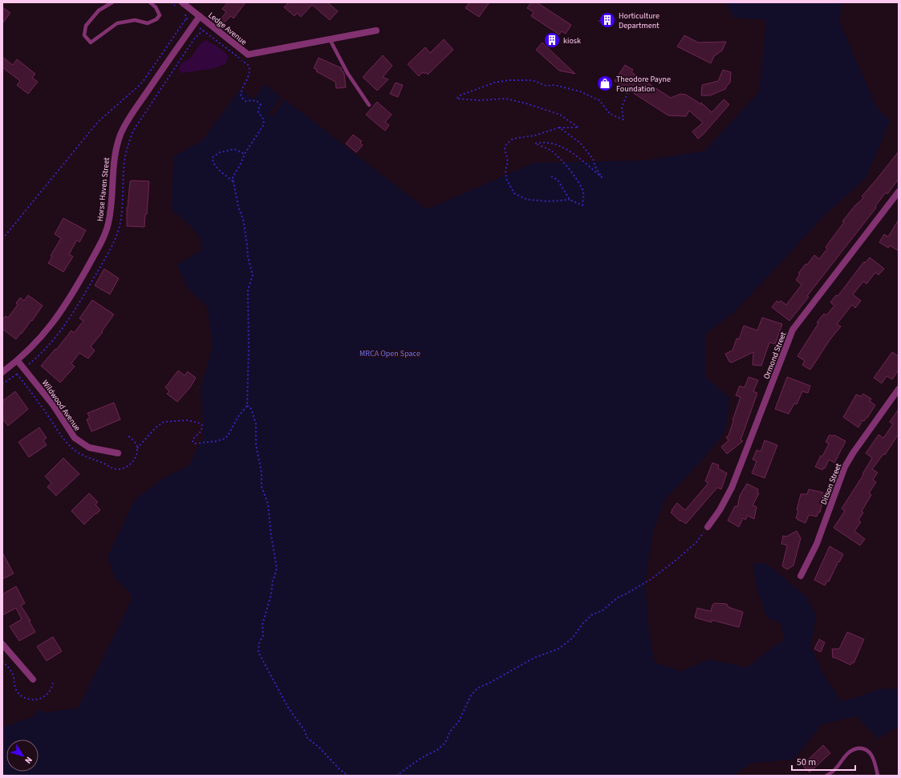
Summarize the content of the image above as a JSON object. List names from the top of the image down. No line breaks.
{"streets":{"street":["Ledge Avenue","Horse Haven Street","Ormond Street","Wildwood Avenue","Ditson Street"]},"crossings":[["Ledge Avenue","Horse Haven Street"],["Horse Haven Street","Wildwood Avenue"]],"parks":["MRCA Open Space"],"places":{"building":["Horticulture Department","kiosk"],"shop":["Theodore Payne Foundation"]},"scale_bar":"50 m","north":"bottom right"}
